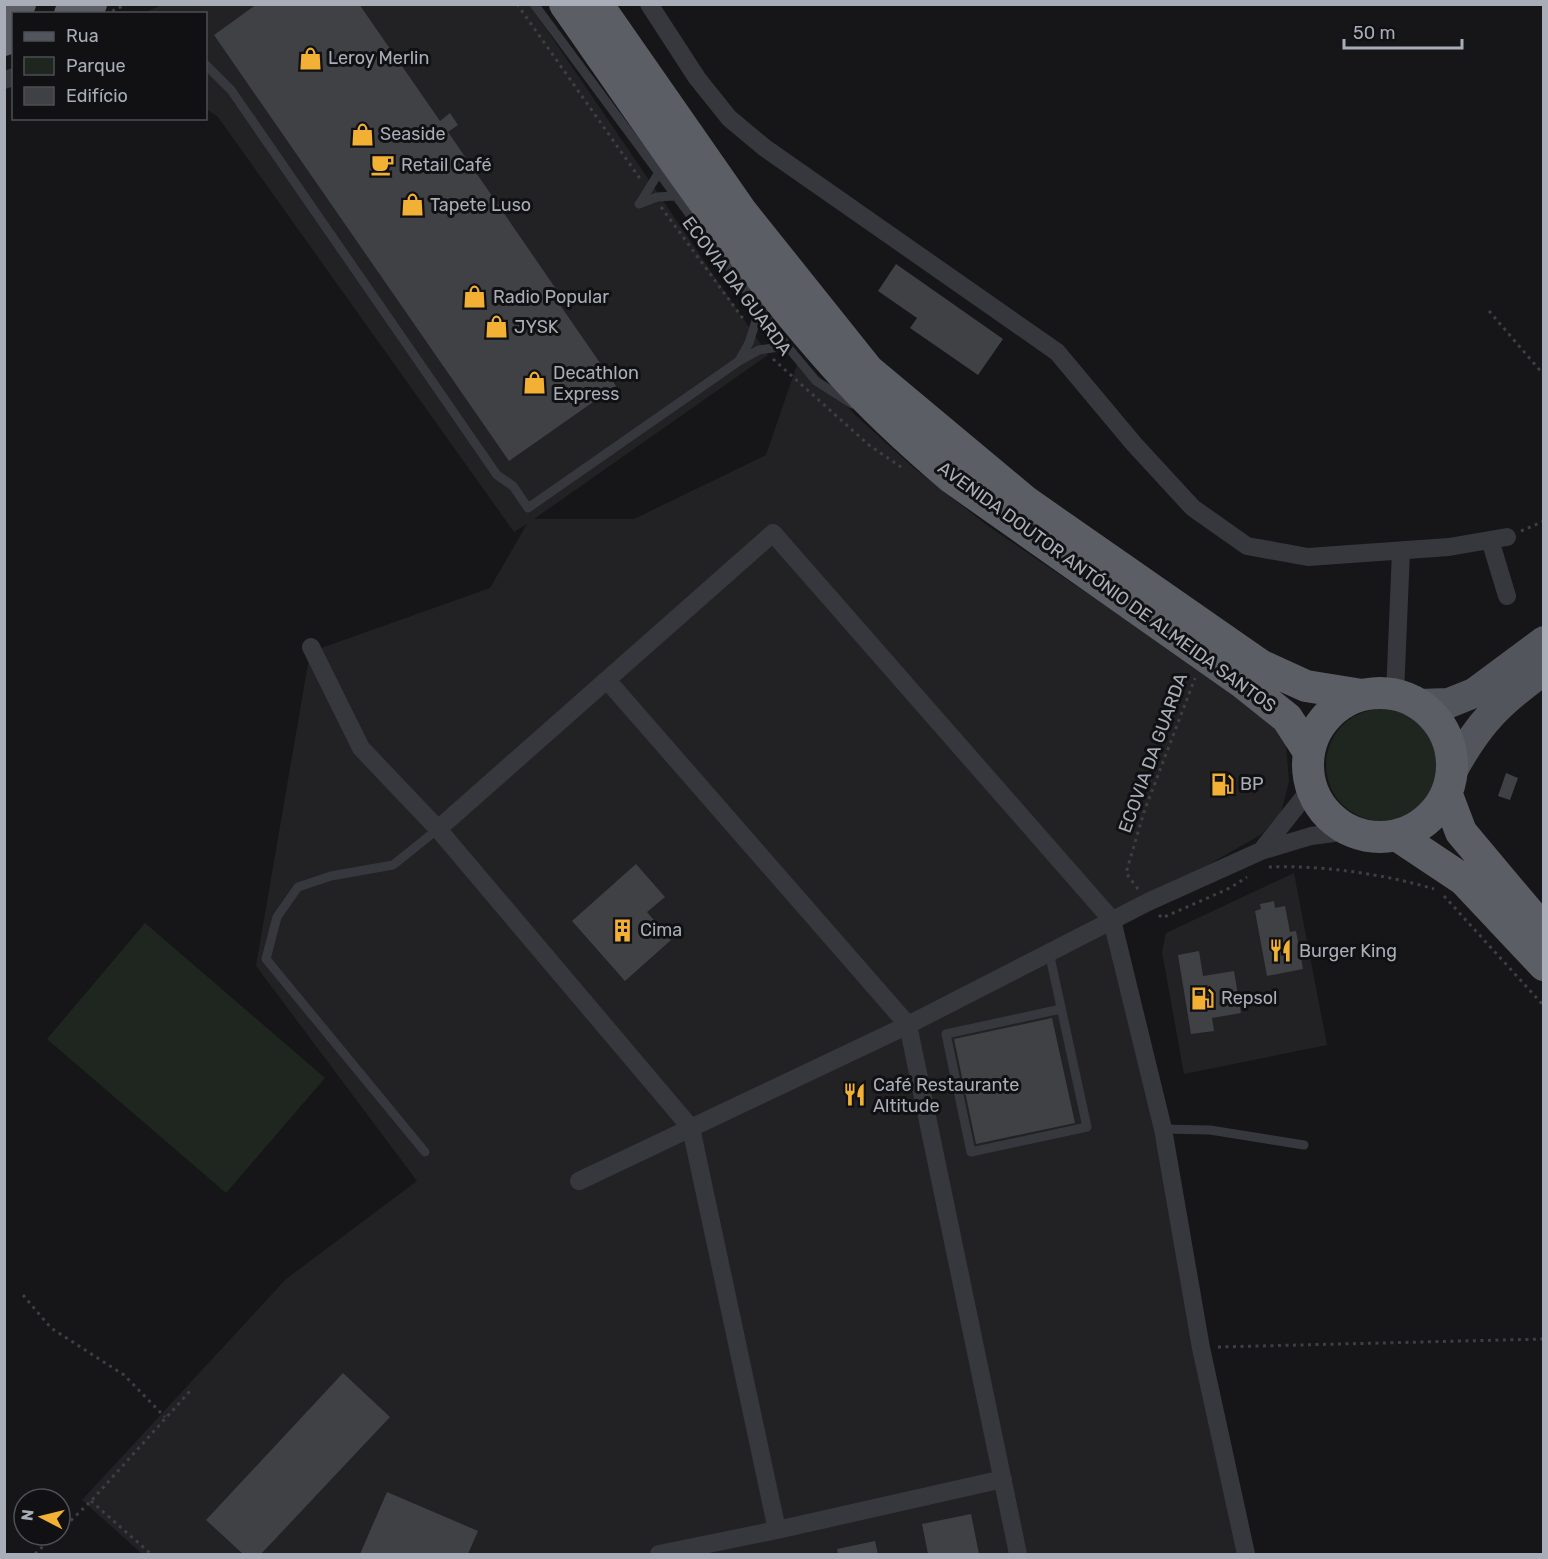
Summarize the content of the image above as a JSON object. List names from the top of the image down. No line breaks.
{"streets":{"highway":["AVENIDA DOUTOR ANTÓNIO DE ALMEIDA SANTOS"],"path":["ECOVIA DA GUARDA"]},"crossings":[["ECOVIA DA GUARDA","AVENIDA DOUTOR ANTÓNIO DE ALMEIDA SANTOS"]],"places":{"shop":["Leroy Merlin","Seaside","Tapete Luso","Radio Popular","JYSK","Decathlon Express"],"cafe":["Retail Café"],"fuel station":["BP","Repsol"],"building":["Cima"],"restaurant":["Burger King","Café Restaurante Altitude"]},"legend":["Rua","Parque","Edifício"],"scale_bar":"50 m","north":"left"}
